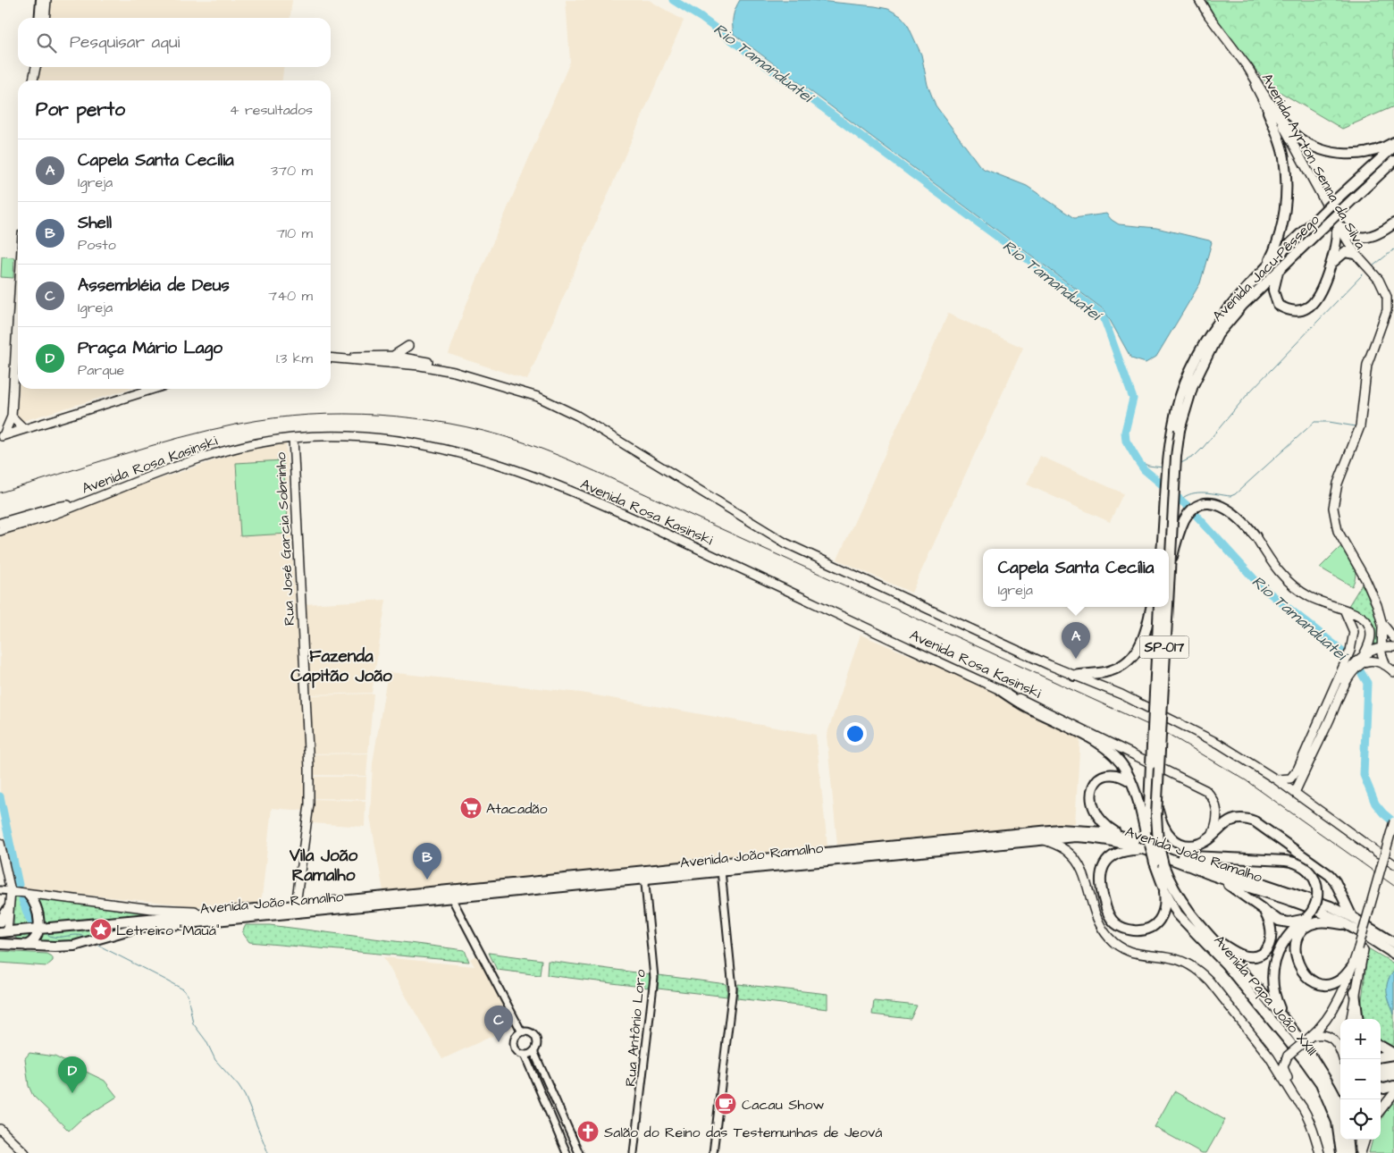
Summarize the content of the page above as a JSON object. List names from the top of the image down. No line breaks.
{"streets":{"highway":["Avenida Jacu-Pêssego","SP-017","Avenida João Ramalho","Avenida Papa João XXIII"],"main road":["Avenida Ayrton Senna da Silva","Avenida Rosa Kasinski","Rua José Garcia Sobrinho"],"street":["Rua Antônio Loro"]},"crossings":[["Avenida Jacu-Pêssego","SP-017"],["Avenida Jacu-Pêssego","Avenida João Ramalho"],["Avenida Jacu-Pêssego","Avenida Papa João XXIII"],["Avenida Rosa Kasinski","Rua José Garcia Sobrinho"],["Rua José Garcia Sobrinho","Avenida João Ramalho"],["SP-017","Avenida João Ramalho"],["SP-017","Avenida Papa João XXIII"],["Avenida João Ramalho","Avenida Papa João XXIII"],["Avenida João Ramalho","Rua Antônio Loro"]],"districts":["Fazenda Capitão João","Vila João Ramalho"],"water":["Rio Tamanduateí"],"places":{"supermarket":["Atacadão"],"place":["Letreiro \"Mauá\""],"cafe":["Cacau Show"],"church":["Salão do Reino das Testemunhas de Jeová"]},"page":{"search":"Pesquisar aqui","heading":["Por perto","4 resultados"],"list":[{"mark":"A","name":"Capela Santa Cecília","note":"Igreja","value":"370 m"},{"mark":"B","name":"Shell","note":"Posto","value":"710 m"},{"mark":"C","name":"Assembléia de Deus","note":"Igreja","value":"740 m"},{"mark":"D","name":"Praça Mário Lago","note":"Parque","value":"1.3 km"}],"popup":["Capela Santa Cecília","Igreja"],"pins":["A","B","C","D"],"map_buttons":["+","−"]}}
